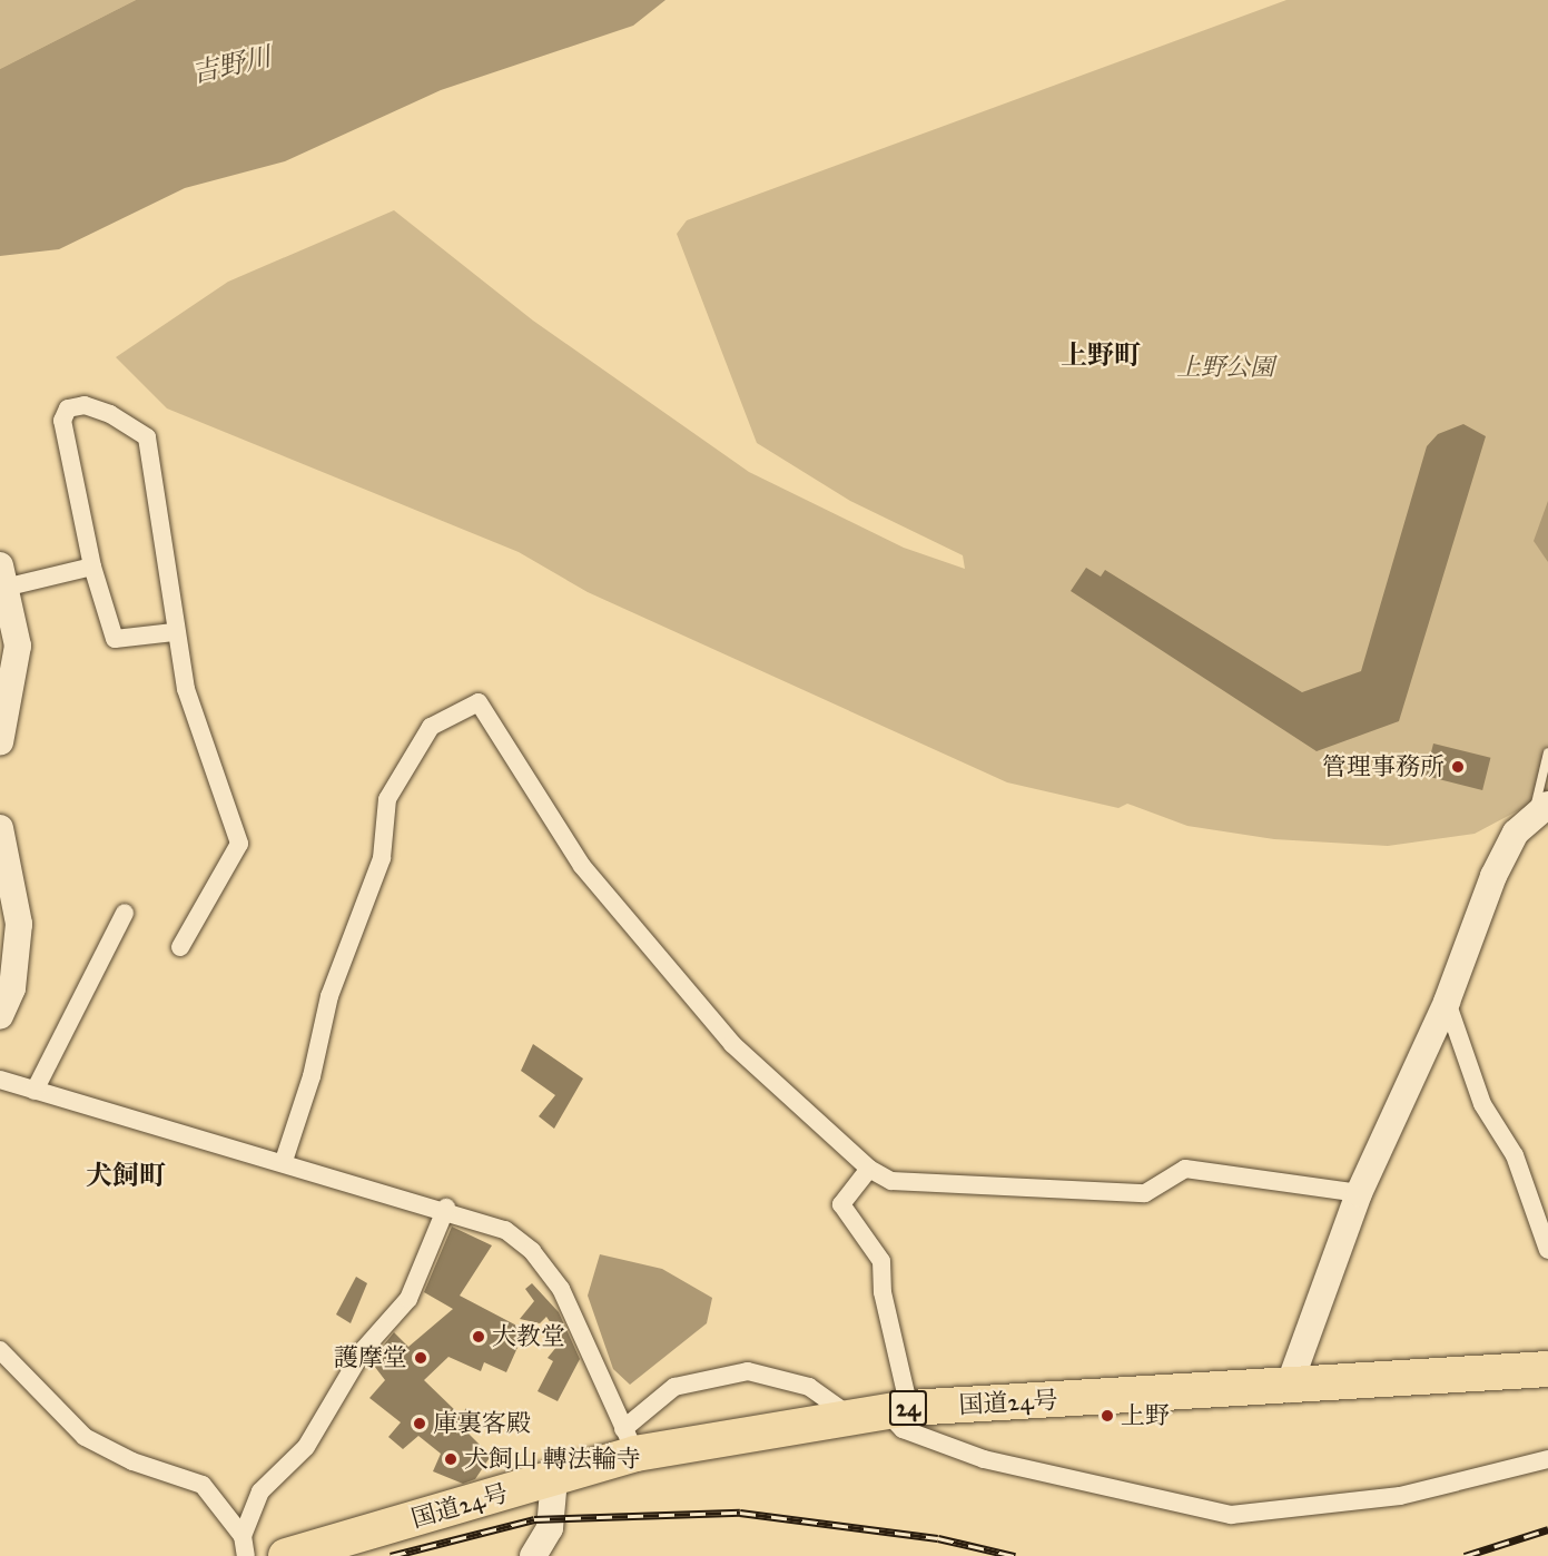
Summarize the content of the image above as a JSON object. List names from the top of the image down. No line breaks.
{"streets":{"highway":["国道24号","24"]},"districts":["上野町","犬飼町"],"water":["吉野川"],"parks":["上野公園"],"places":["管理事務所","大教堂","護摩堂","上野","庫裏客殿","犬飼山 轉法輪寺"]}
